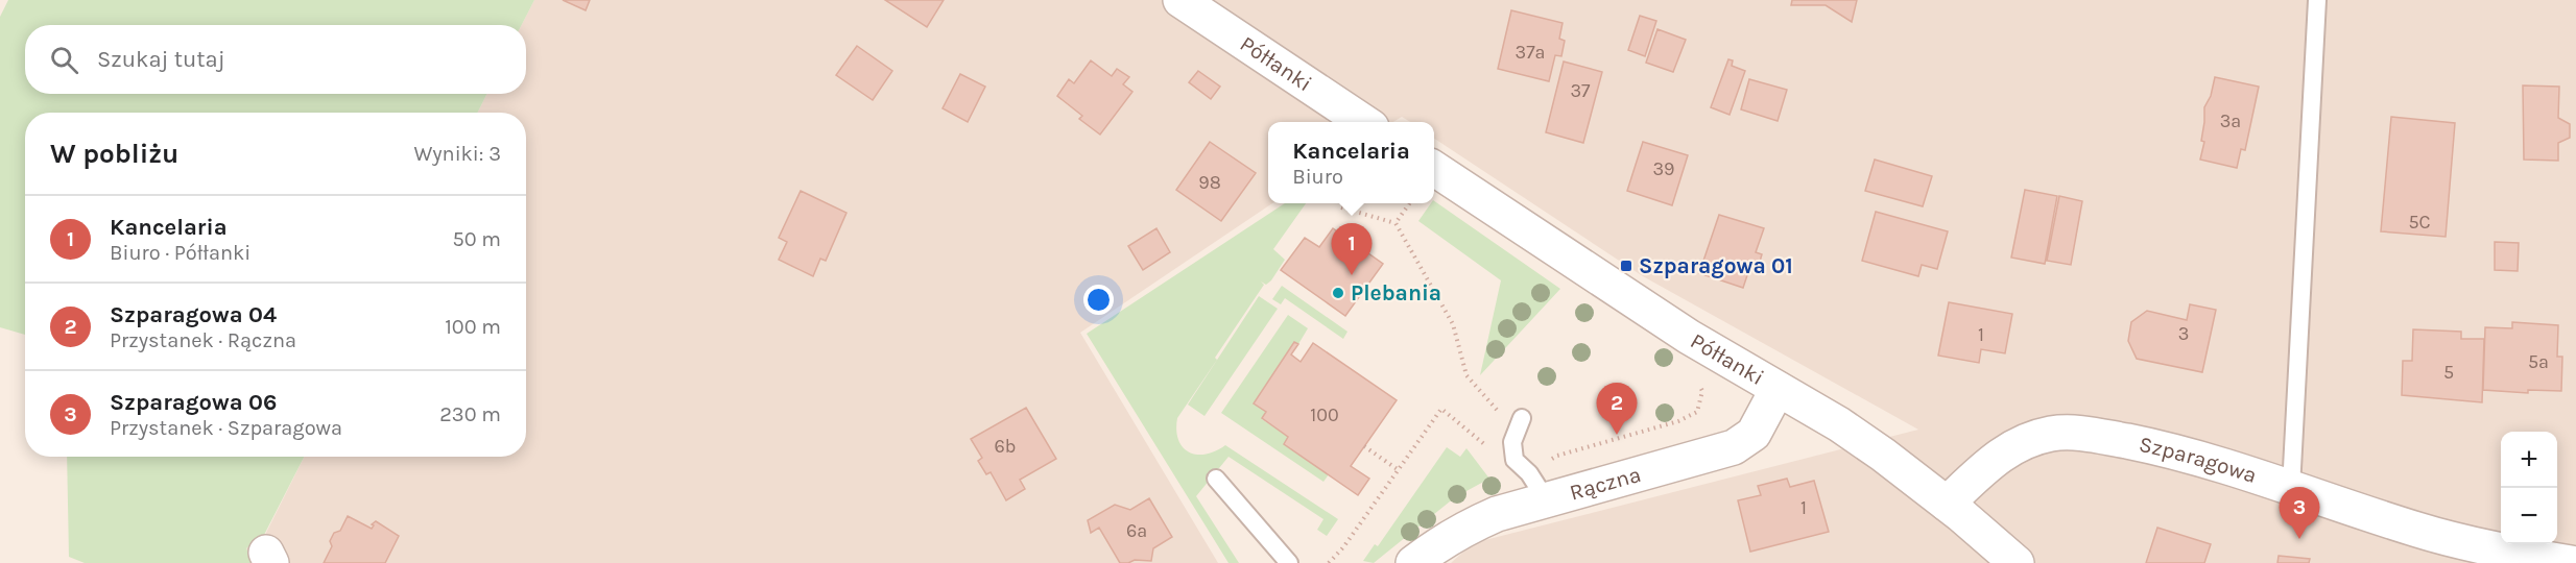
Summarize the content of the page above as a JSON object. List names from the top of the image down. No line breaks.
{"streets":{"street":["Półłanki","Szparagowa","Rączna"]},"crossings":[["Półłanki","Szparagowa"],["Półłanki","Rączna"]],"places":{"transit":["Szparagowa 01"],"other":["Plebania"]},"house_numbers":["37a","37","3a","39","98","5C","3","1","5a","5","100","6b","1","6a"],"page":{"search":"Szukaj tutaj","heading":["W pobliżu","Wyniki: 3"],"popup":["Kancelaria","Biuro"],"list":[{"mark":"1","name":"Kancelaria","note":"Biuro · Półłanki","value":"50 m"},{"mark":"2","name":"Szparagowa 04","note":"Przystanek · Rączna","value":"100 m"},{"mark":"3","name":"Szparagowa 06","note":"Przystanek · Szparagowa","value":"230 m"}],"pins":["1","2","3"],"map_buttons":["+","−"]}}
